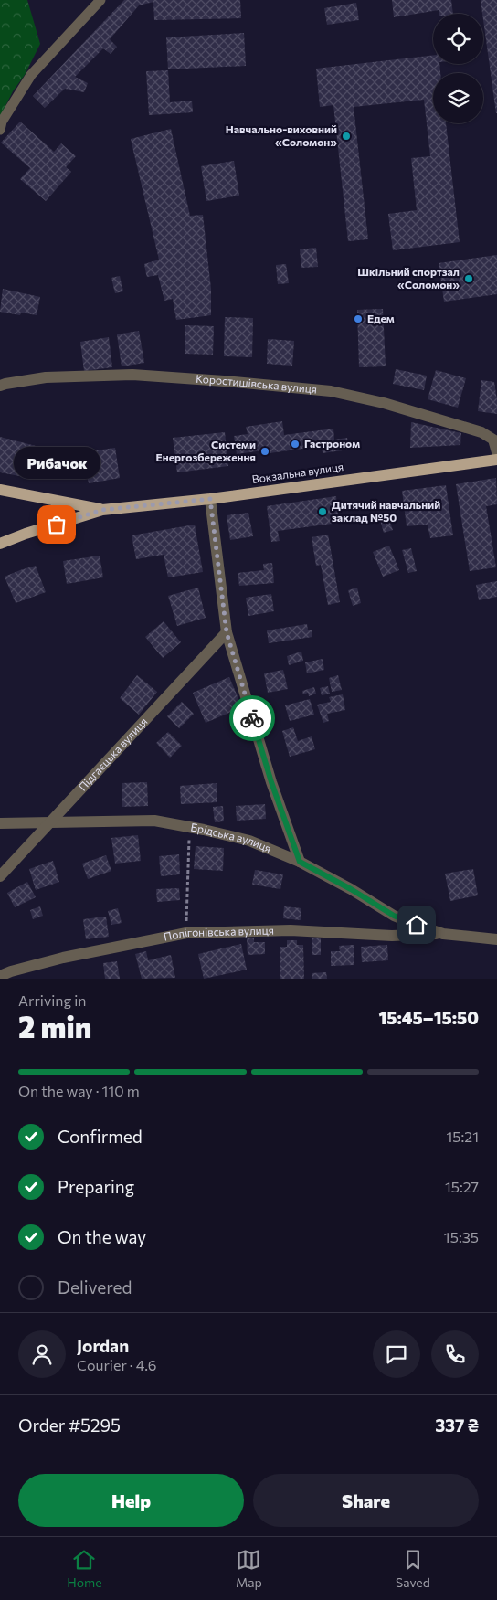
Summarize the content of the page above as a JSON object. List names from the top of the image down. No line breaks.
{"streets":{"main road":["Вокзальна вулиця"],"street":["Коростишівська вулиця","Підгаєцька вулиця","Брідська вулиця","Полігонівська вулиця"]},"crossings":[["Підгаєцька вулиця","Брідська вулиця"],["Брідська вулиця","Полігонівська вулиця"]],"places":["Навчально-виховний «Соломон»","Шкільний спортзал «Соломон»","Едем","Гастроном","Системи Енергозбереження","Дитячий навчальний заклад №50","Рибачок"],"page":{"bubble":"Рибачок","heading":["2 min","Arriving in","15:45–15:50"],"panel":["Jordan","Courier · 4.6","Order #5295","337 ₴"],"bar":"On the way · 110 m","list":[["Confirmed","15:21"],["Preparing","15:27"],["On the way","15:35"],"Delivered"],"buttons":["Help","Share"],"tabs":["Home","Map","Saved"]}}
